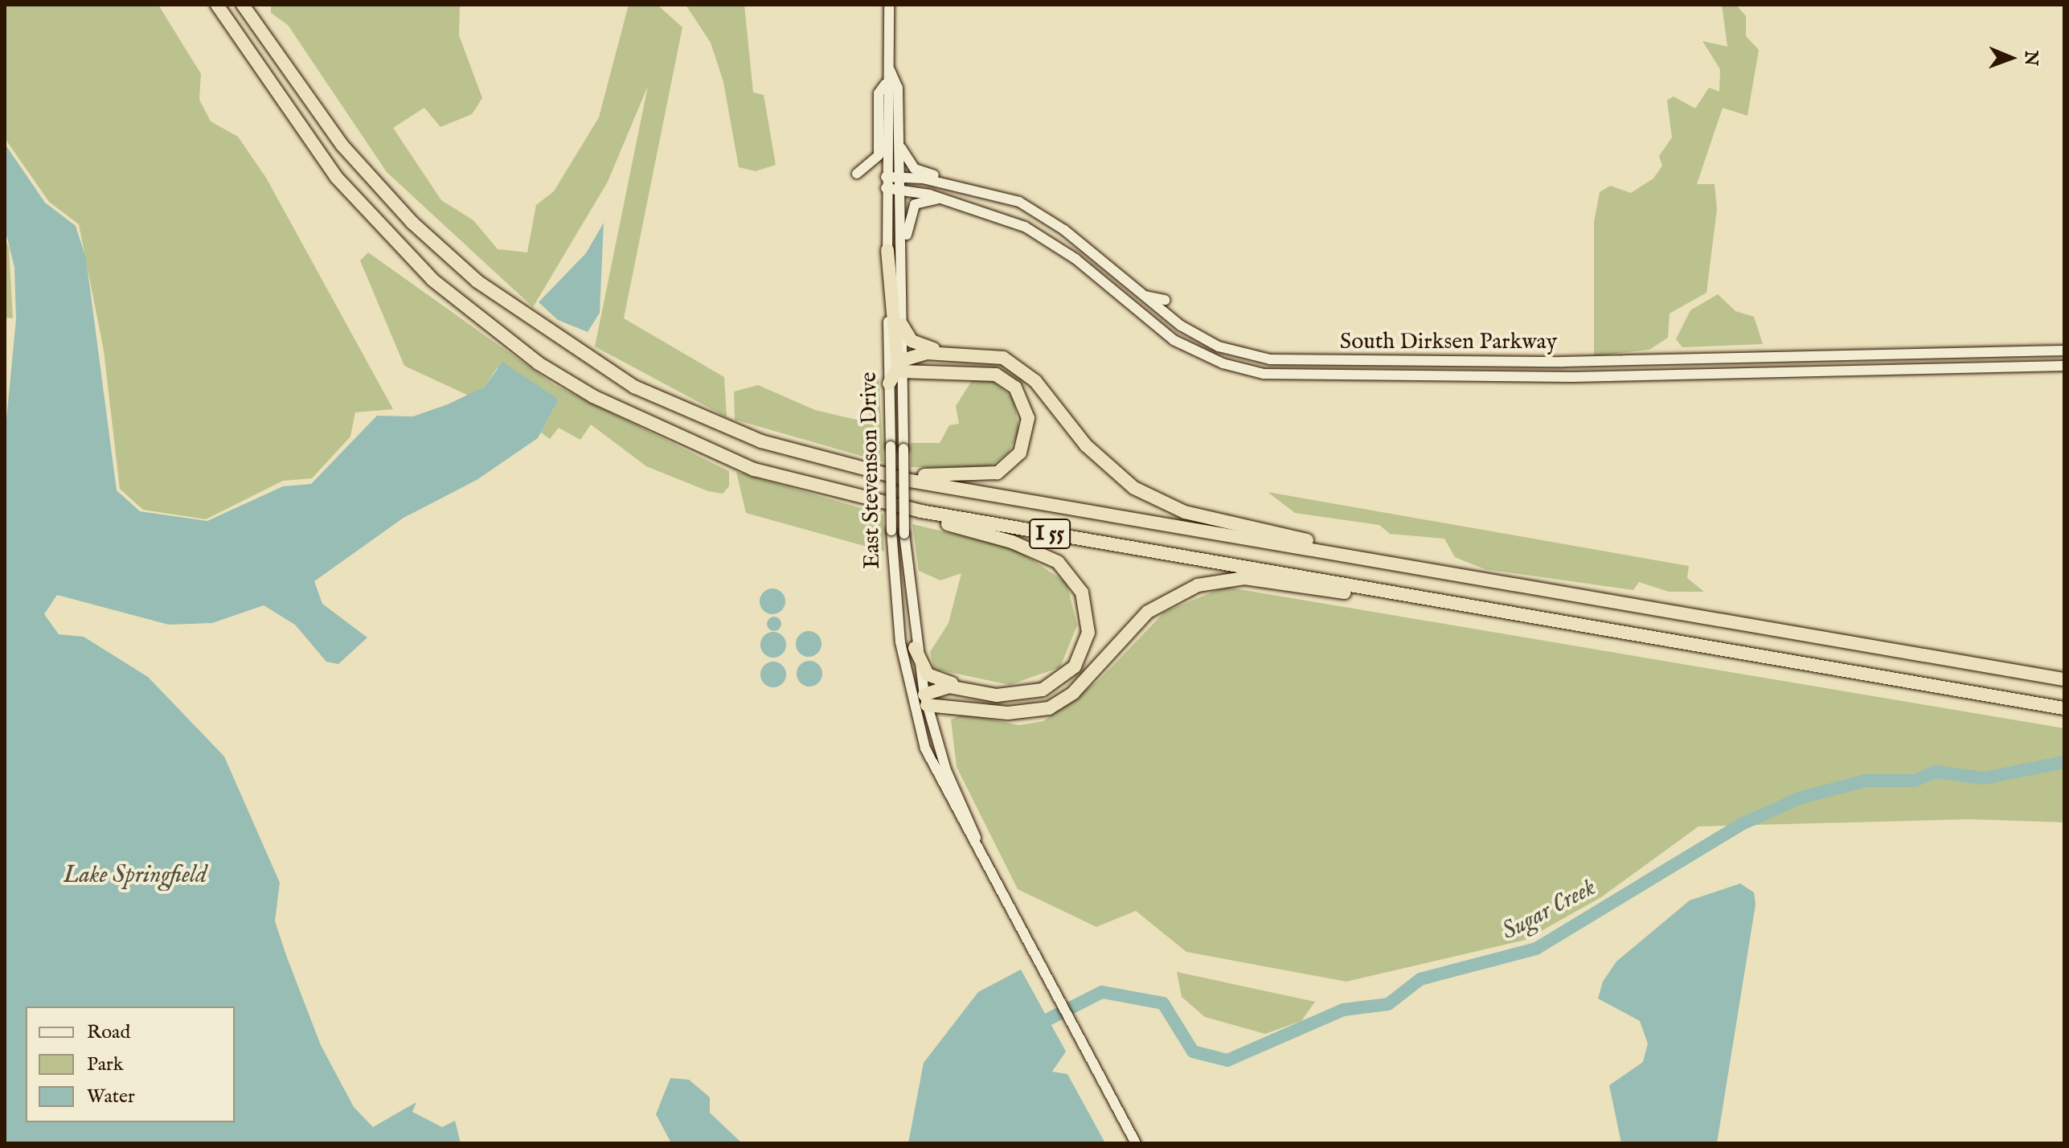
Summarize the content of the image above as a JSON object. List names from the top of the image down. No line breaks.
{"streets":{"highway":["I 55"],"main road":["South Dirksen Parkway","East Stevenson Drive"]},"crossings":[["South Dirksen Parkway","East Stevenson Drive"]],"water":["Lake Springfield","Sugar Creek"],"legend":["Road","Park","Water"],"north":"right"}
